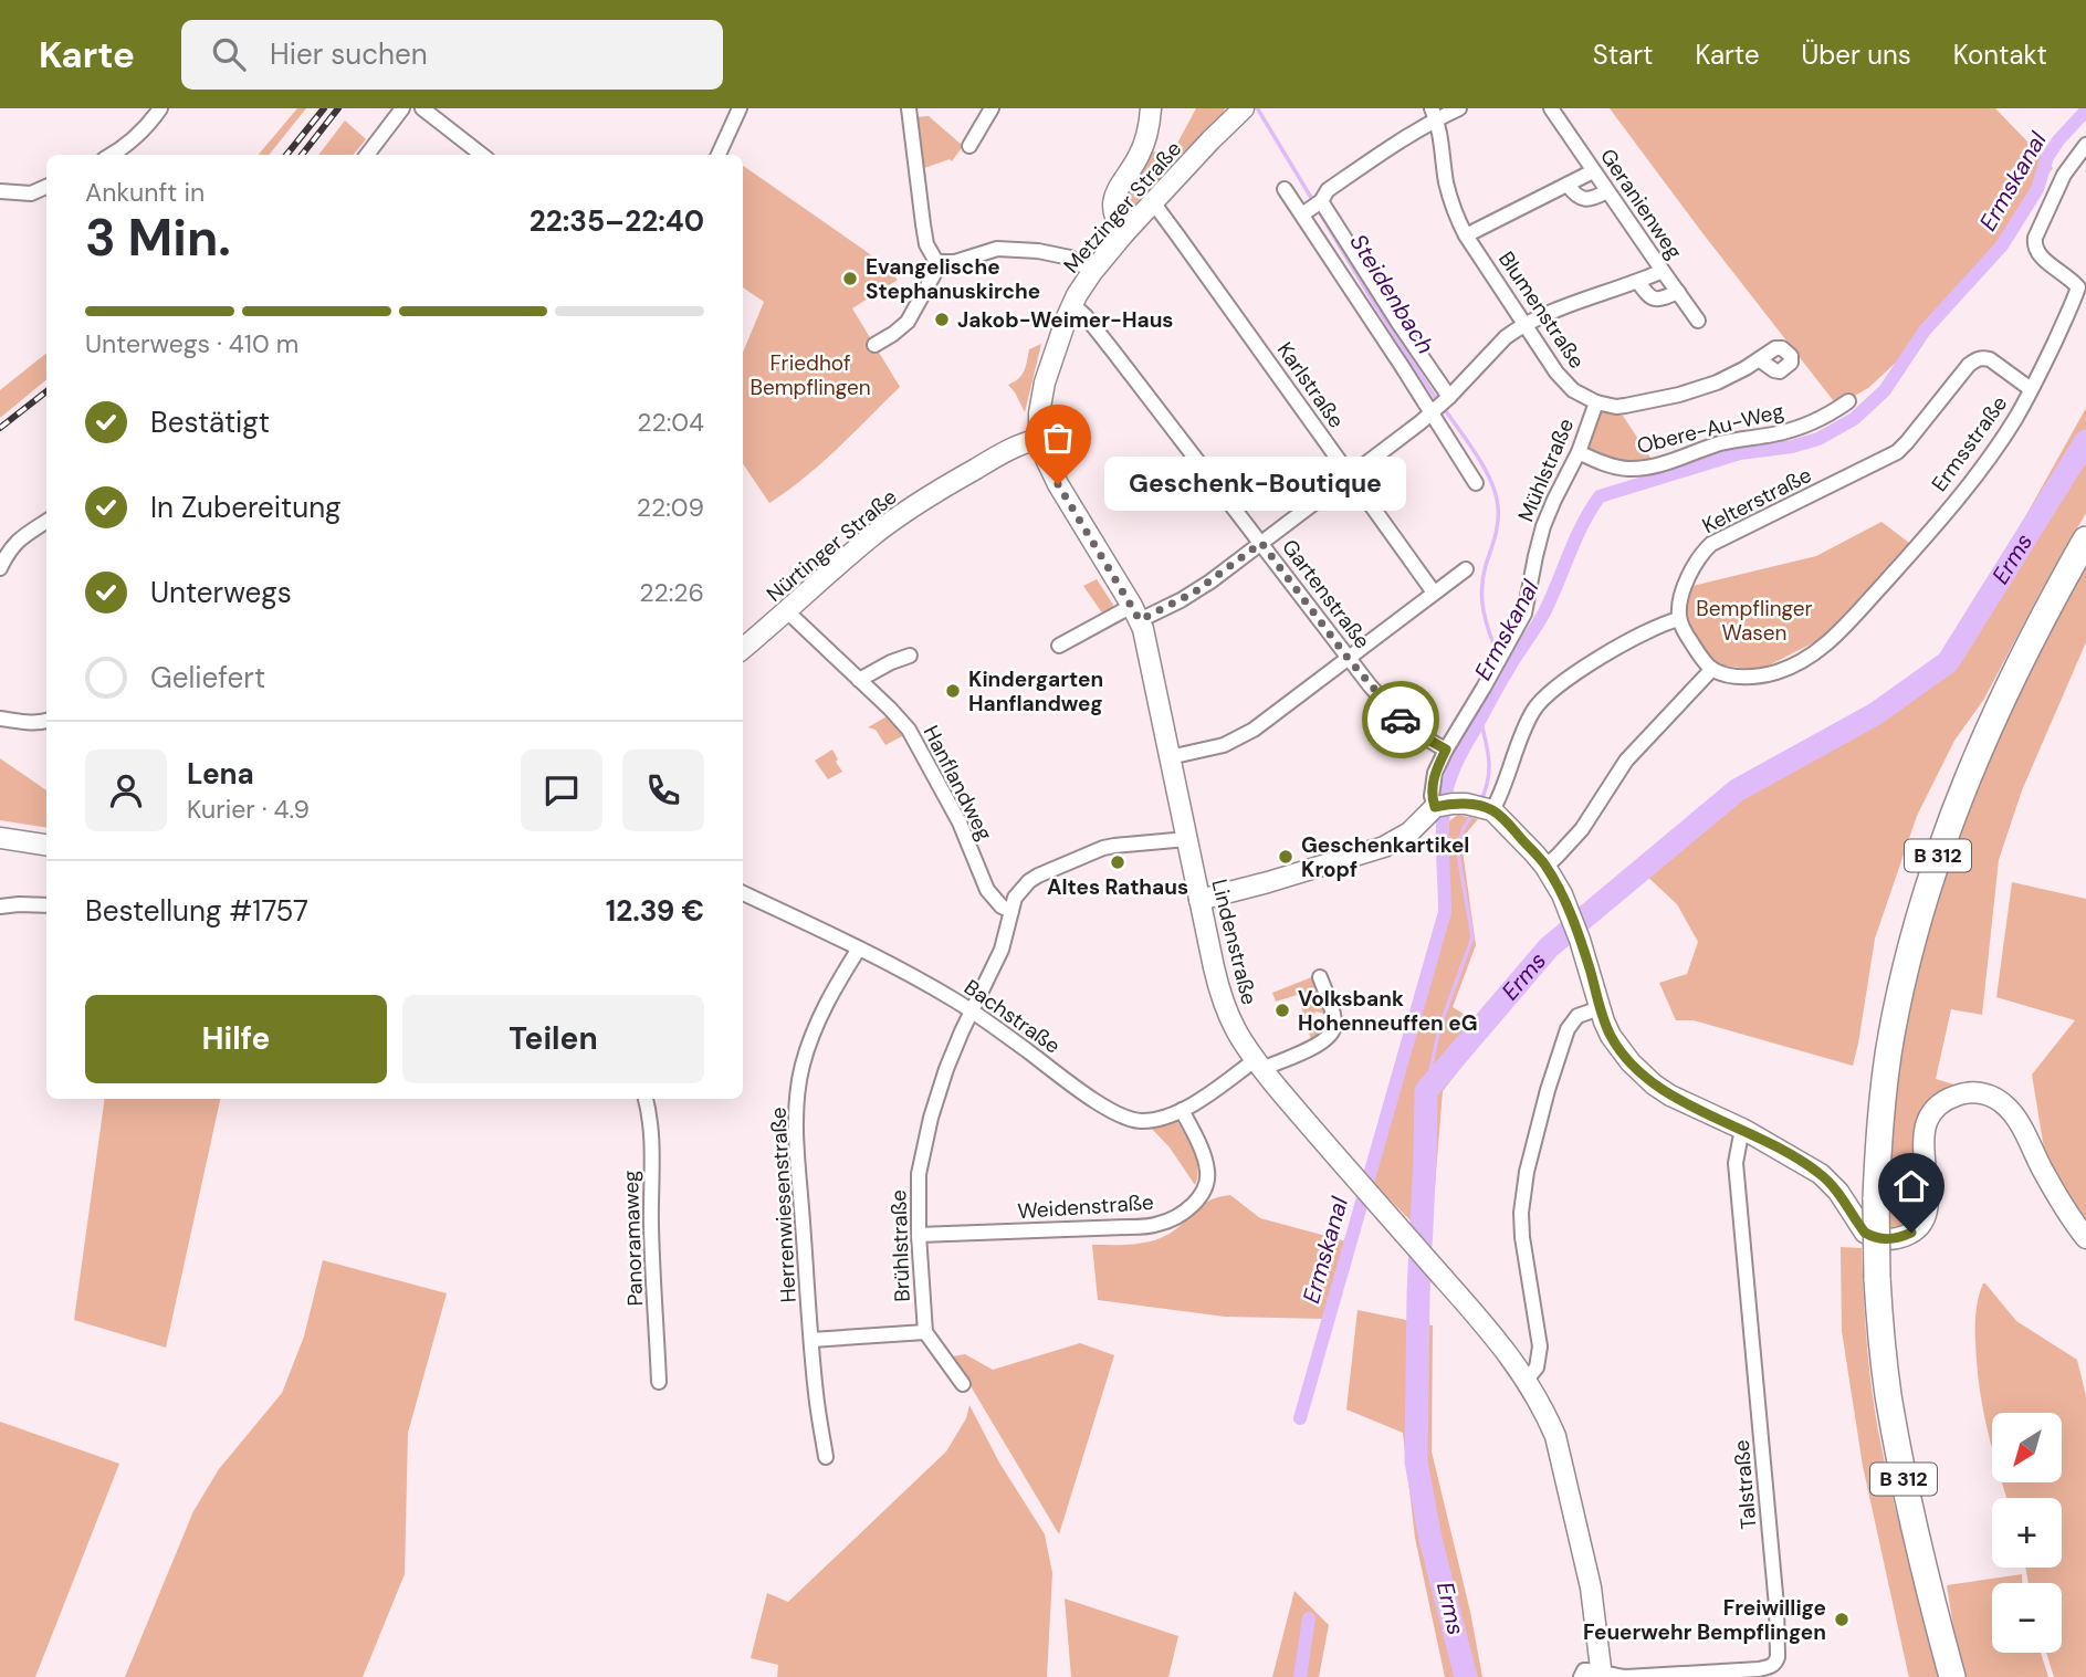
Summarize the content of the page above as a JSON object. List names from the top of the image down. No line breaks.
{"streets":{"highway":["B 312"],"street":["Geranienweg","Metzinger Straße","Blumenstraße","Karlstraße","Obere-Au-Weg","Ermsstraße","Mühlstraße","Kelterstraße","Nürtinger Straße","Gartenstraße","Hanflandweg","Lindenstraße","Bachstraße","Herrenwiesenstraße","Weidenstraße","Panoramaweg","Brühlstraße","Talstraße"]},"crossings":[["Metzinger Straße","Karlstraße"],["Metzinger Straße","Nürtinger Straße"],["Metzinger Straße","Gartenstraße"],["Metzinger Straße","Lindenstraße"],["Blumenstraße","Mühlstraße"],["Obere-Au-Weg","Mühlstraße"],["Ermsstraße","Kelterstraße"],["Mühlstraße","Gartenstraße"],["Nürtinger Straße","Hanflandweg"],["Nürtinger Straße","Lindenstraße"],["Hanflandweg","Brühlstraße"],["Lindenstraße","Bachstraße"],["Lindenstraße","Brühlstraße"],["Lindenstraße","Talstraße"],["Bachstraße","Herrenwiesenstraße"],["Bachstraße","Weidenstraße"],["Bachstraße","Brühlstraße"],["Weidenstraße","Brühlstraße"]],"water":["Ermskanal","Steidenbach","Erms"],"parks":["Friedhof Bempflingen","Bempflinger Wasen"],"places":["Evangelische Stephanuskirche","Jakob-Weimer-Haus","Geschenk-Boutique","Kindergarten Hanflandweg","Geschenkartikel Kropf","Altes Rathaus","Volksbank Hohenneuffen eG","Freiwillige Feuerwehr Bempflingen"],"north":"bottom left","page":{"header":"Karte","search":"Hier suchen","nav":["Start","Karte","Über uns","Kontakt"],"heading":["3 Min.","Ankunft in","22:35–22:40"],"panel":["Lena","Kurier · 4.9","Bestellung #1757","12.39 €"],"bar":"Unterwegs · 410 m","list":[["Bestätigt","22:04"],["In Zubereitung","22:09"],["Unterwegs","22:26"],"Geliefert"],"bubble":"Geschenk-Boutique","buttons":["Hilfe","Teilen"],"map_buttons":["+","−"]}}
